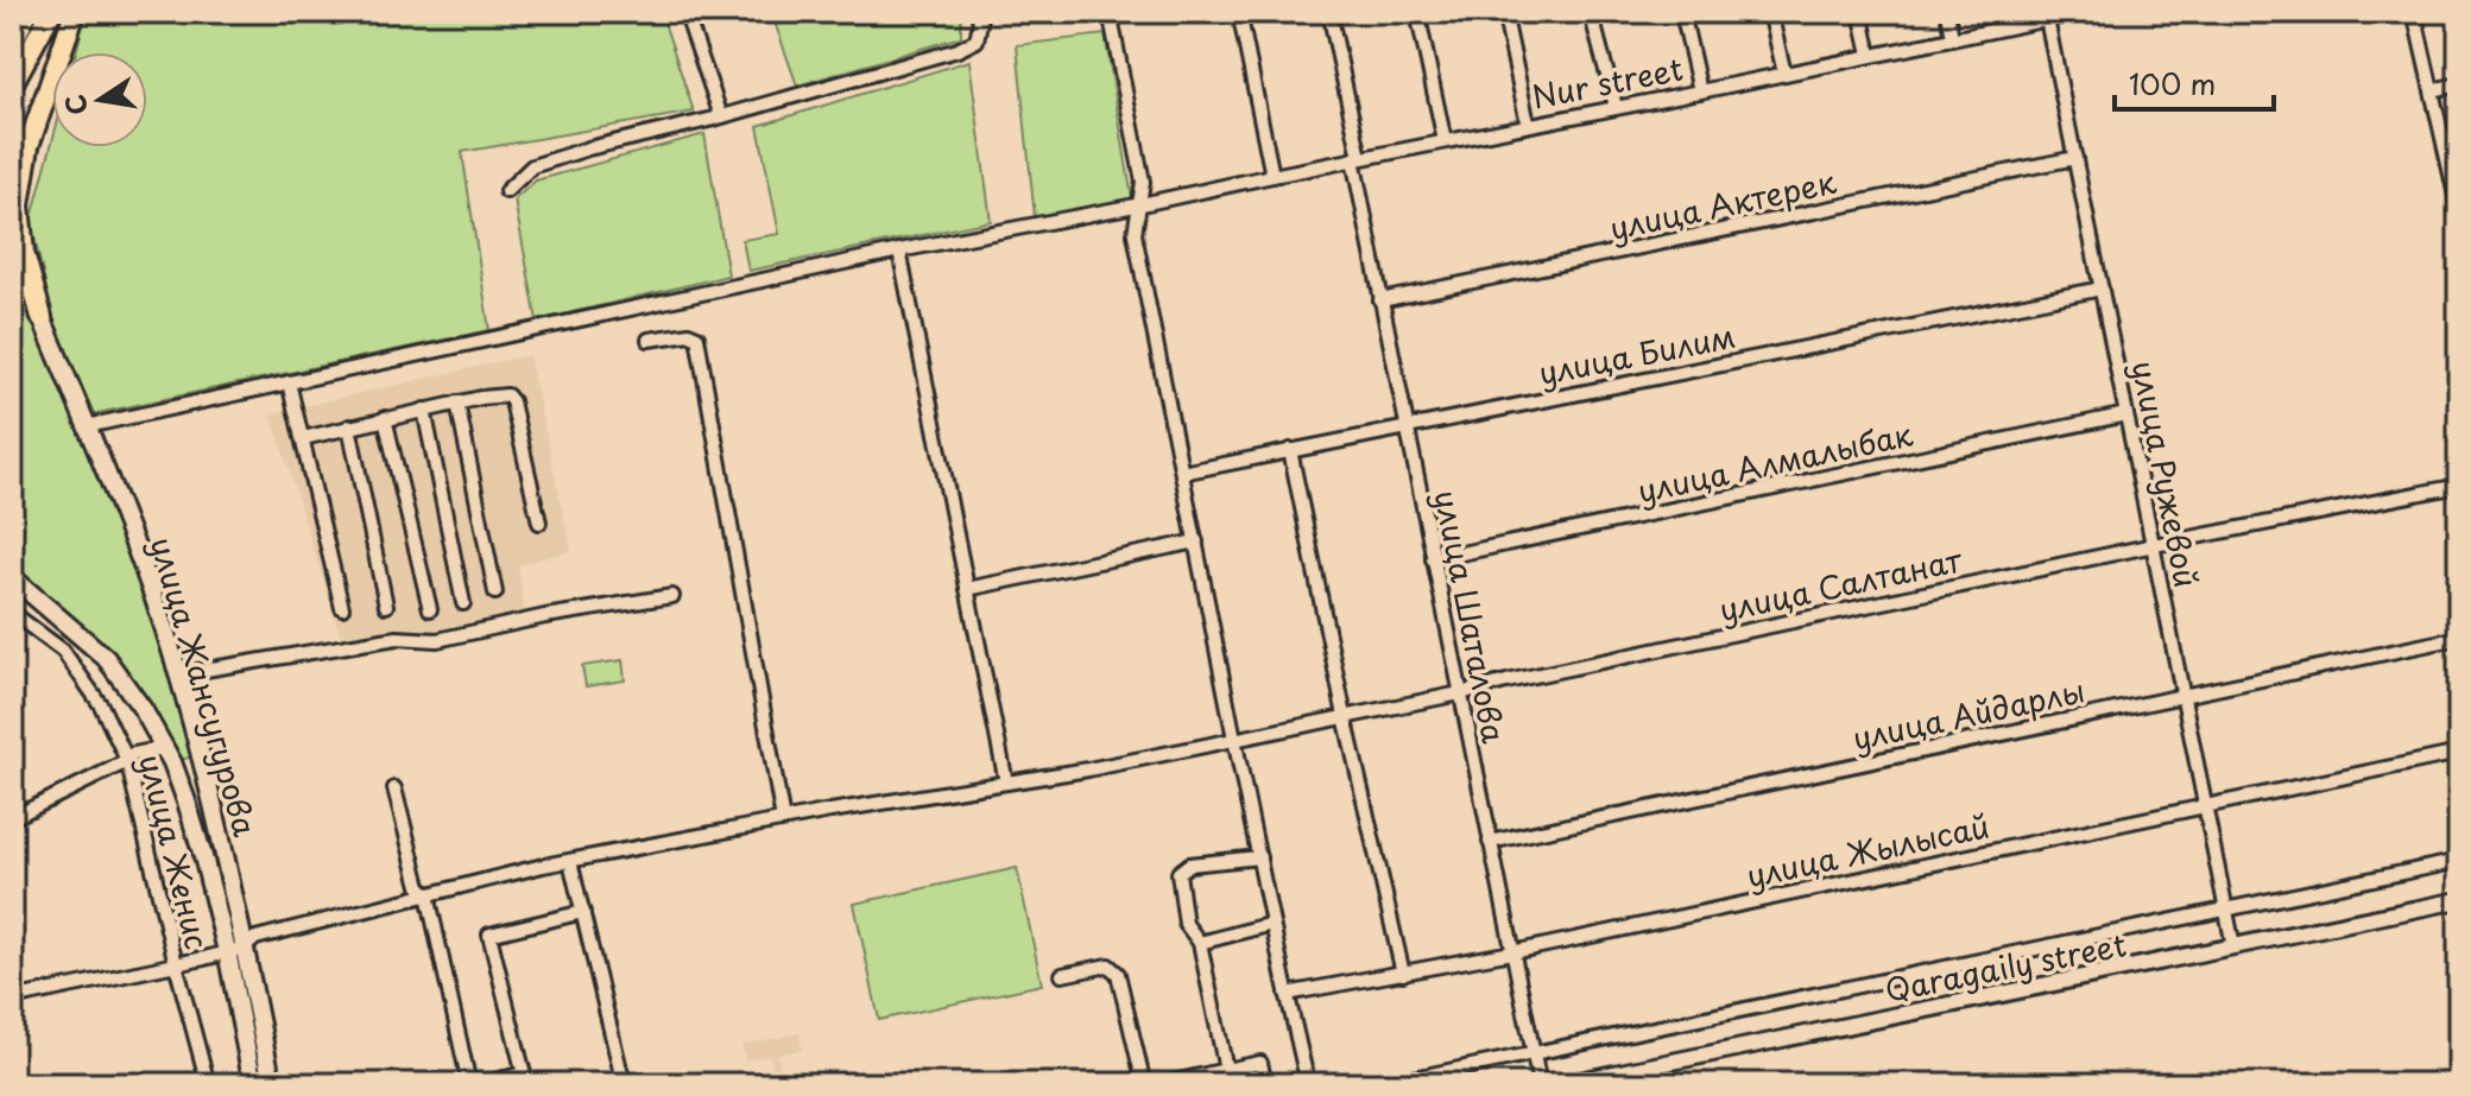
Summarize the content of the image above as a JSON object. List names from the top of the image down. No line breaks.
{"streets":{"main road":["улица Жансугурова"],"street":["Nur street","улица Актерек","улица Билим","улица Алмалыбак","улица Ружевой","улица Салтанат","улица Шаталова","улица Айдарлы","улица Жылысай","улица Женис","Qaragaily street"]},"crossings":[["Nur street","улица Ружевой"],["Nur street","улица Шаталова"],["Nur street","улица Жансугурова"],["улица Актерек","улица Ружевой"],["улица Актерек","улица Шаталова"],["улица Билим","улица Ружевой"],["улица Билим","улица Шаталова"],["улица Алмалыбак","улица Ружевой"],["улица Алмалыбак","улица Шаталова"],["улица Ружевой","улица Салтанат"],["улица Ружевой","улица Айдарлы"],["улица Ружевой","улица Жылысай"],["улица Ружевой","Qaragaily street"],["улица Салтанат","улица Шаталова"],["улица Салтанат","улица Жансугурова"],["улица Салтанат","улица Женис"],["улица Шаталова","улица Айдарлы"],["улица Шаталова","улица Жылысай"]],"scale_bar":"100 m","north":"left"}
